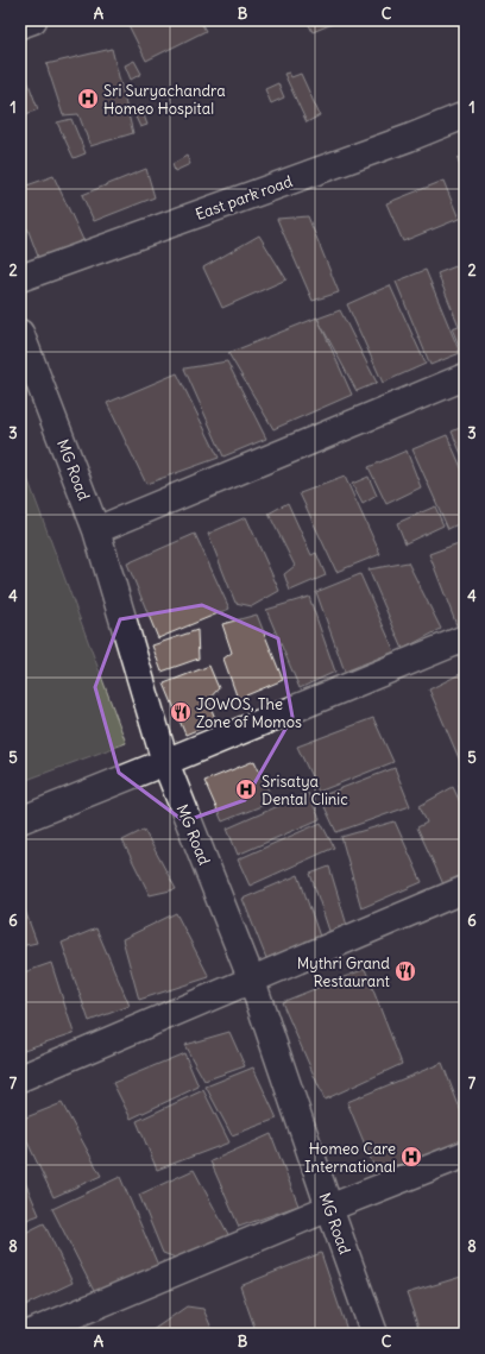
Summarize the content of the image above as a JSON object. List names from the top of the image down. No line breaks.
{"streets":{"street":["East park road","MG Road"]},"places":{"hospital":["Sri Suryachandra Homeo Hospital","Srisatya Dental Clinic","Homeo Care International"],"restaurant":["JOWOS, The Zone of Momos","Mythri Grand Restaurant"]},"grid":{"columns":["A","B","C"],"rows":["1","2","3","4","5","6","7","8"]}}
